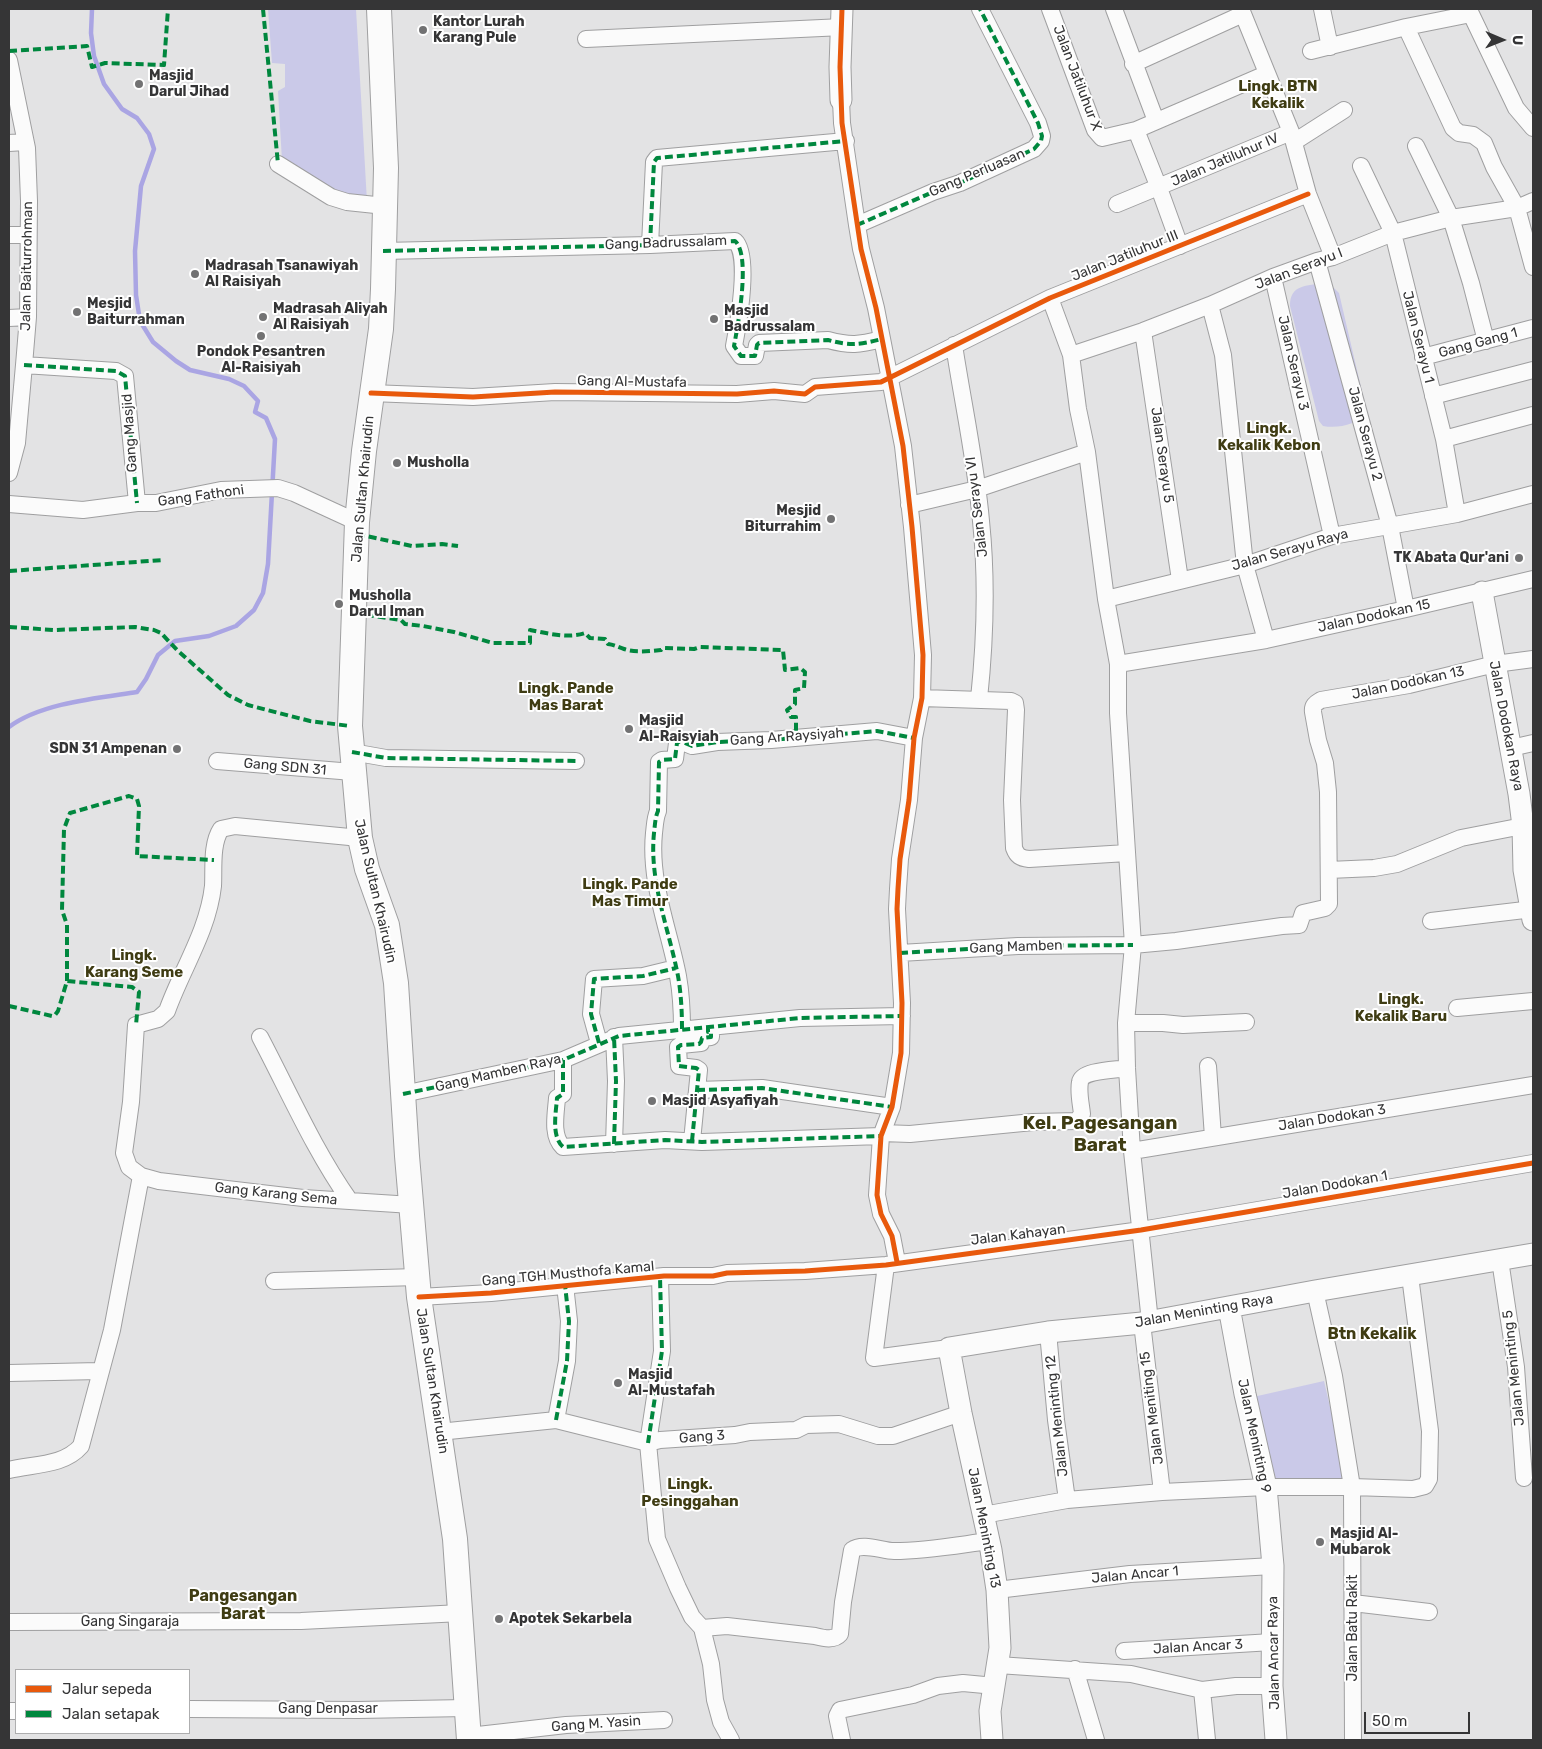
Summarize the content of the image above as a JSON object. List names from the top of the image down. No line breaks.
{"streets":{"main road":["Jalan Sultan Khairudin"],"street":["Jalan Jatiluhur X","Jalan Jatiluhur IV","Gang Perluasan","Gang Badrussalam","Jalan Jatiluhur III","Jalan Baiturrohman","Jalan Serayu I","Jalan Serayu 1","Gang Gang 1","Jalan Serayu 3","Gang Al-Mustafa","Gang Masjid","Jalan Serayu 2","Jalan Serayu 5","Gang Fathoni","Jalan Serayu VI","Jalan Serayu Raya","Jalan Dodokan 15","Jalan Dodokan 13","Jalan Dodokan Raya","Gang Ar Raysiyah","Gang SDN 31","Gang Mamben","Gang Mamben Raya","Jalan Dodokan 3","Jalan Dodokan 1","Gang Karang Sema","Jalan Kahayan","Gang TGH Musthofa Kamal","Jalan Meninting Raya","Jalan Meninting 5","Jalan Meniting 15","Jalan Meninting 12","Jalan Meninting 9","Gang 3","Jalan Meninting 13","Jalan Ancar 1","Gang Singaraja","Jalan Batu Rakit","Jalan Ancar 3","Jalan Ancar Raya","Gang Denpasar","Gang M. Yasin"]},"crossings":[["Jalan Jatiluhur IV","Jalan Serayu 2"],["Gang Badrussalam","Jalan Sultan Khairudin"],["Jalan Jatiluhur III","Gang Al-Mustafa"],["Jalan Jatiluhur III","Jalan Serayu 2"],["Jalan Jatiluhur III","Jalan Serayu VI"],["Jalan Jatiluhur III","Jalan Meniting 15"],["Jalan Baiturrohman","Gang Masjid"],["Jalan Serayu I","Jalan Serayu 1"],["Jalan Serayu I","Jalan Serayu 3"],["Jalan Serayu I","Jalan Serayu 2"],["Jalan Serayu I","Jalan Serayu 5"],["Jalan Serayu I","Jalan Meniting 15"],["Jalan Serayu 1","Gang Gang 1"],["Jalan Serayu 1","Jalan Serayu Raya"],["Jalan Serayu 3","Jalan Serayu Raya"],["Gang Al-Mustafa","Jalan Sultan Khairudin"],["Gang Al-Mustafa","Jalan Serayu VI"],["Gang Masjid","Gang Fathoni"],["Jalan Serayu 2","Jalan Serayu Raya"],["Jalan Serayu 2","Jalan Dodokan 15"],["Jalan Serayu 5","Jalan Serayu Raya"],["Jalan Sultan Khairudin","Gang Fathoni"],["Jalan Sultan Khairudin","Gang SDN 31"],["Jalan Sultan Khairudin","Gang Mamben Raya"],["Jalan Sultan Khairudin","Gang Karang Sema"],["Jalan Sultan Khairudin","Gang TGH Musthofa Kamal"],["Jalan Sultan Khairudin","Gang 3"],["Jalan Sultan Khairudin","Gang Singaraja"],["Jalan Sultan Khairudin","Gang Denpasar"],["Jalan Sultan Khairudin","Gang M. Yasin"],["Jalan Serayu Raya","Jalan Meniting 15"],["Jalan Dodokan 15","Jalan Dodokan Raya"],["Jalan Dodokan 15","Jalan Meniting 15"],["Jalan Dodokan 13","Jalan Dodokan Raya"],["Jalan Dodokan 13","Gang Mamben"],["Gang Mamben","Jalan Meniting 15"],["Jalan Dodokan 3","Jalan Meniting 15"],["Jalan Dodokan 1","Jalan Kahayan"],["Jalan Dodokan 1","Jalan Meniting 15"],["Jalan Kahayan","Gang TGH Musthofa Kamal"],["Jalan Kahayan","Jalan Meninting Raya"],["Jalan Kahayan","Jalan Meniting 15"],["Gang TGH Musthofa Kamal","Jalan Meninting Raya"],["Jalan Meninting Raya","Jalan Meninting 5"],["Jalan Meninting Raya","Jalan Meniting 15"],["Jalan Meninting Raya","Jalan Meninting 12"],["Jalan Meninting Raya","Jalan Meninting 9"],["Jalan Meninting Raya","Jalan Meninting 13"],["Jalan Meninting Raya","Jalan Batu Rakit"],["Jalan Meninting 9","Jalan Ancar 1"],["Jalan Meninting 9","Jalan Ancar Raya"],["Gang 3","Jalan Meninting 13"],["Jalan Meninting 13","Jalan Ancar 1"],["Jalan Ancar 1","Jalan Ancar Raya"],["Jalan Ancar 3","Jalan Ancar Raya"]],"districts":["Lingk. BTN Kekalik","Lingk. Kekalik Kebon","Lingk. Pande Mas Barat","Lingk. Pande Mas Timur","Lingk. Karang Seme","Lingk. Kekalik Baru","Kel. Pagesangan Barat","Btn Kekalik","Lingk. Pesinggahan","Pangesangan Barat"],"places":["Kantor Lurah Karang Pule","Masjid Darul Jihad","Madrasah Tsanawiyah Al Raisiyah","Mesjid Baiturrahman","Madrasah Aliyah Al Raisiyah","Masjid Badrussalam","Pondok Pesantren Al-Raisiyah","Musholla","Mesjid Biturrahim","TK Abata Qur'ani","Musholla Darul Iman","Masjid Al-Raisyiah","SDN 31 Ampenan","Masjid Asyafiyah","Masjid Al-Mustafah","Masjid Al- Mubarok","Apotek Sekarbela"],"legend":["Jalur sepeda","Jalan setapak"],"scale_bar":"50 m","north":"right"}
